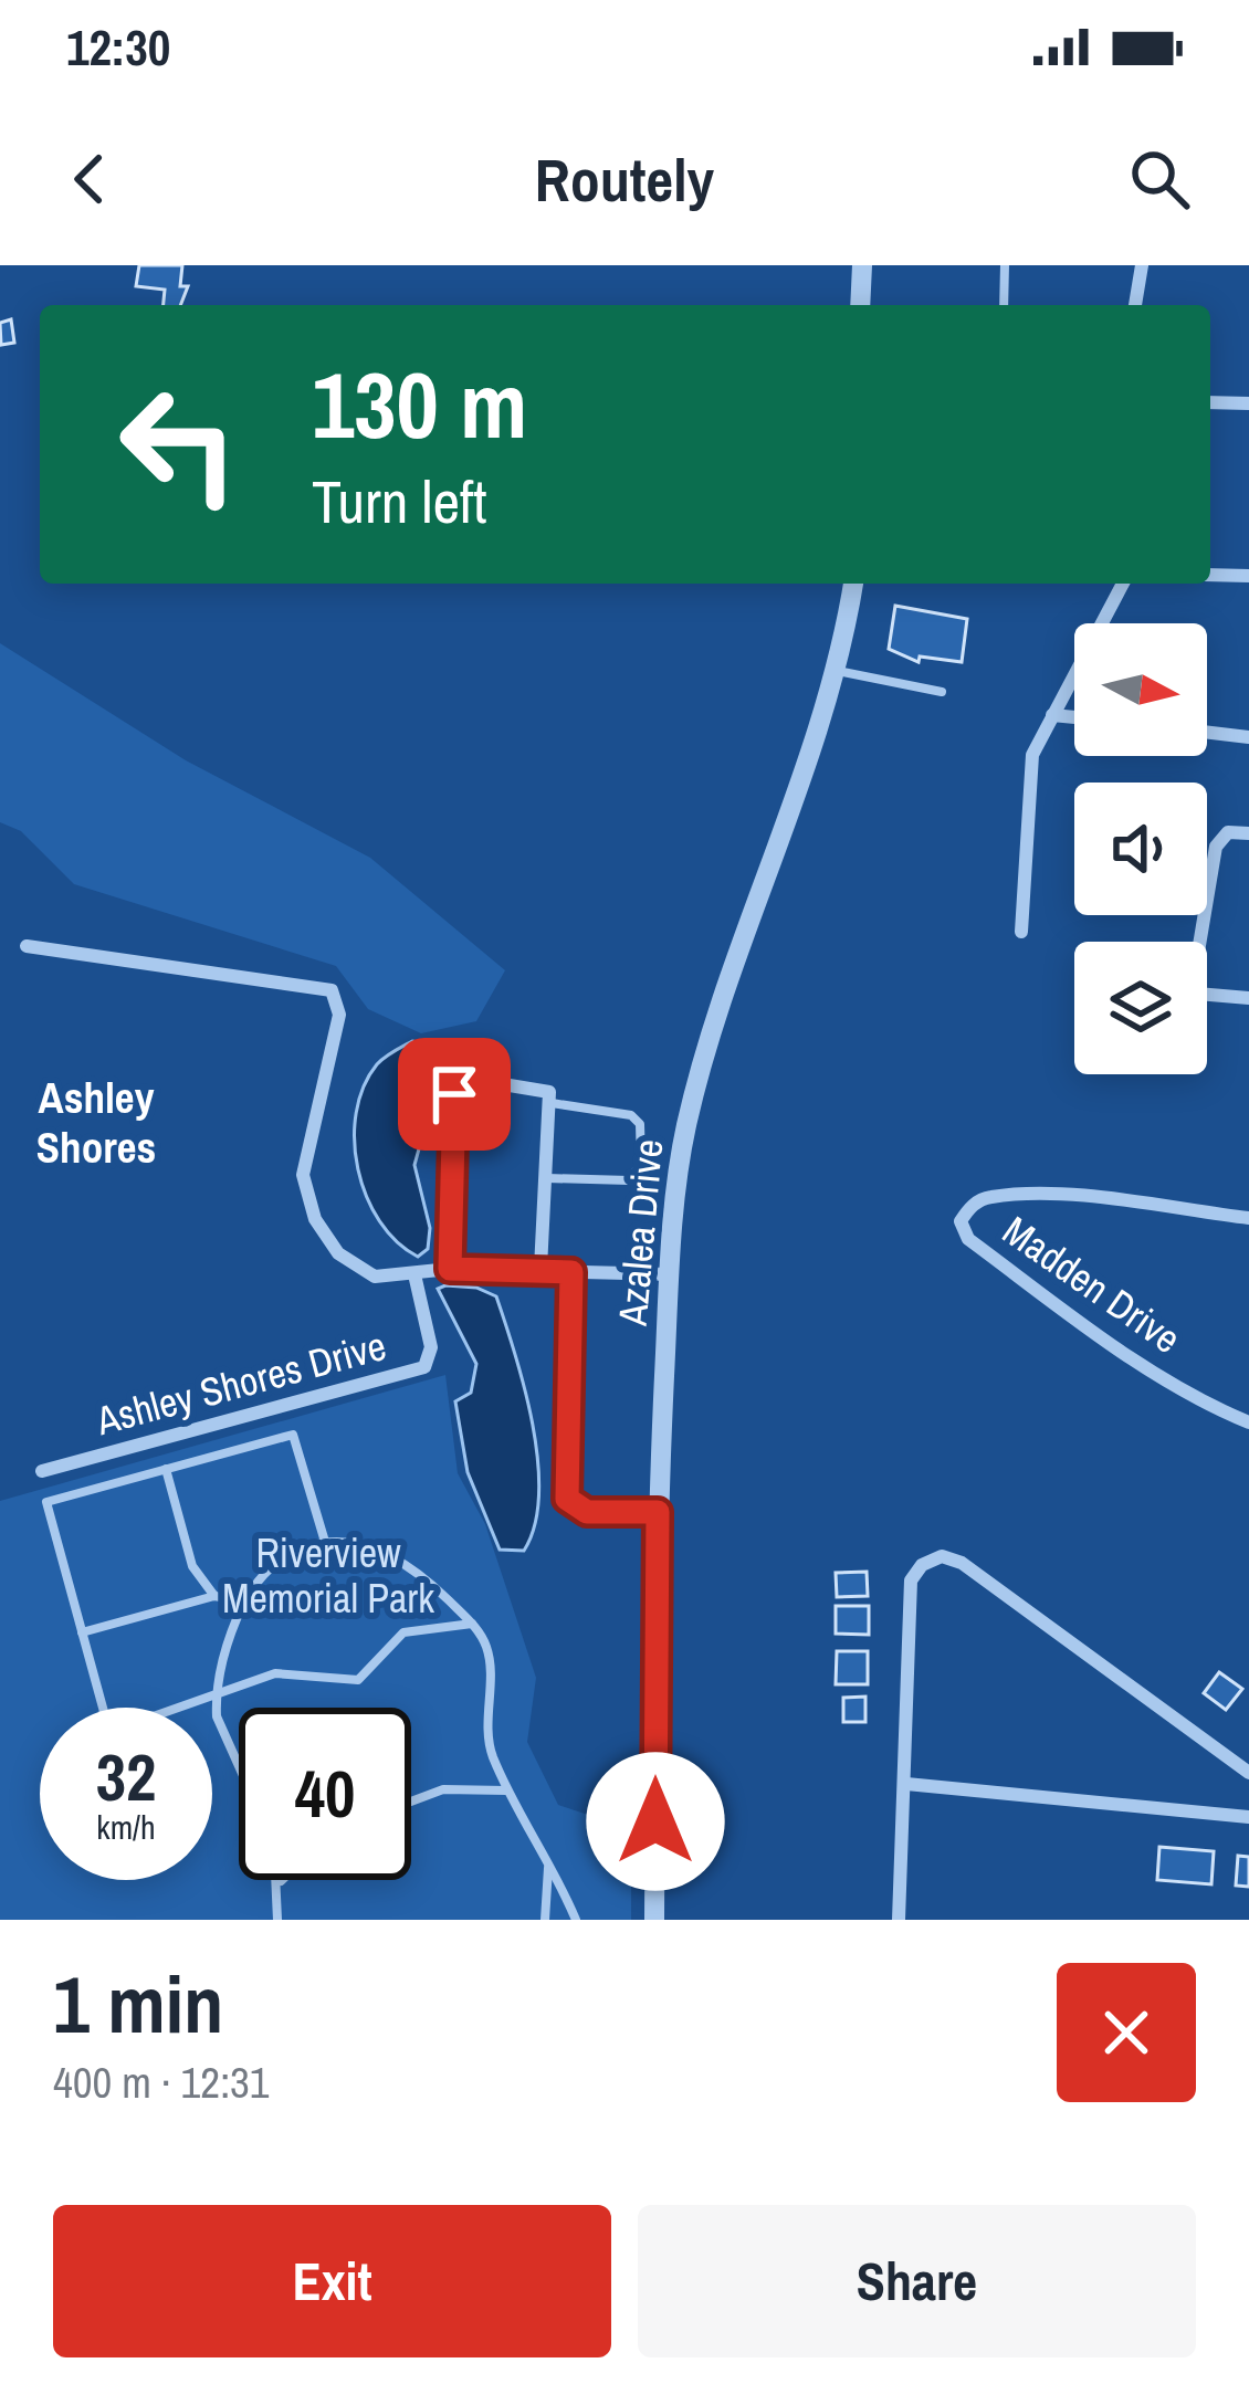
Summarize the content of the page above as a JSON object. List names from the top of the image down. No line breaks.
{"streets":{"street":["Azalea Drive","Madden Drive","Ashley Shores Drive"]},"crossings":[["Azalea Drive","Ashley Shores Drive"]],"districts":["Ashley Shores"],"parks":["Riverview Memorial Park"],"north":"right","page":{"status":"12:30","header":"Routely","turn":["130 m","Turn left"],"speed":"32 km/h","limit":"40","heading":["1 min","400 m · 12:31"],"buttons":["Exit","Share"]}}
